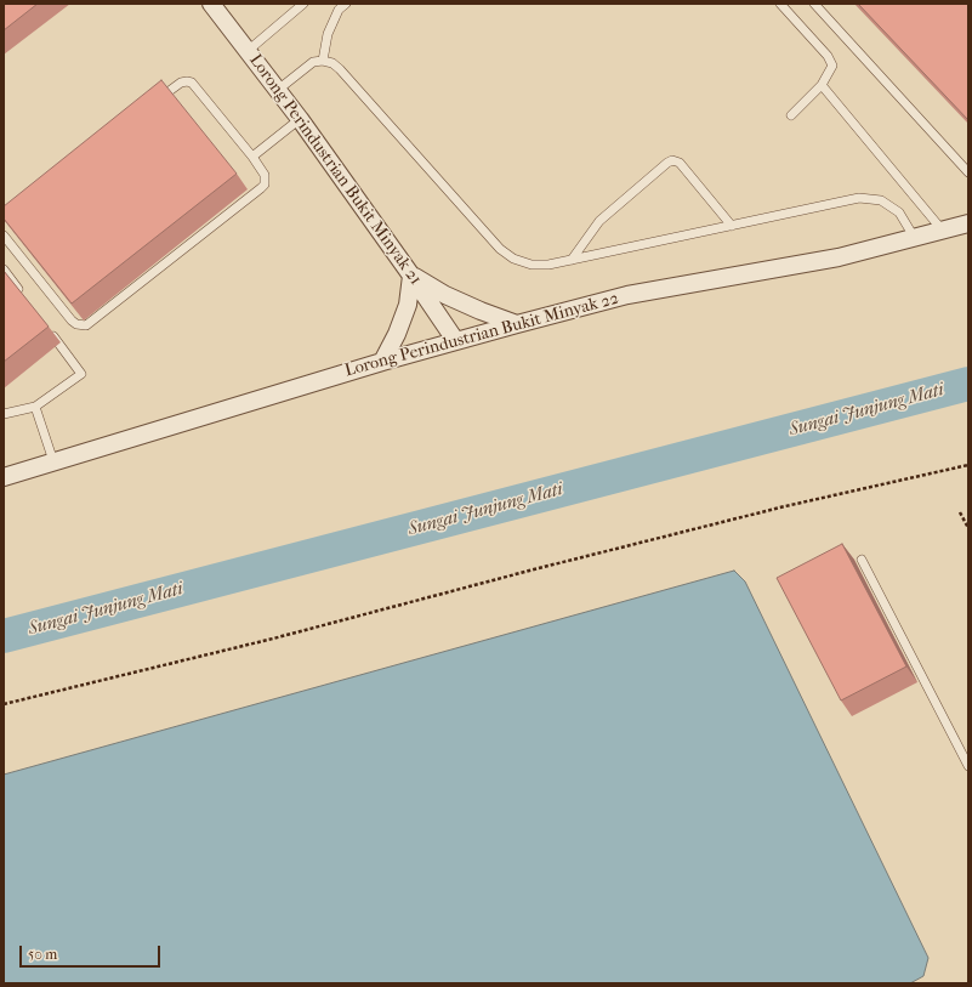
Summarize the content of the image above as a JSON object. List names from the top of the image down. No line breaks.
{"streets":{"street":["Lorong Perindustrian Bukit Minyak 21","Lorong Perindustrian Bukit Minyak 22"]},"crossings":[["Lorong Perindustrian Bukit Minyak 21","Lorong Perindustrian Bukit Minyak 22"]],"water":["Sungai Junjung Mati"],"scale_bar":"50 m"}
